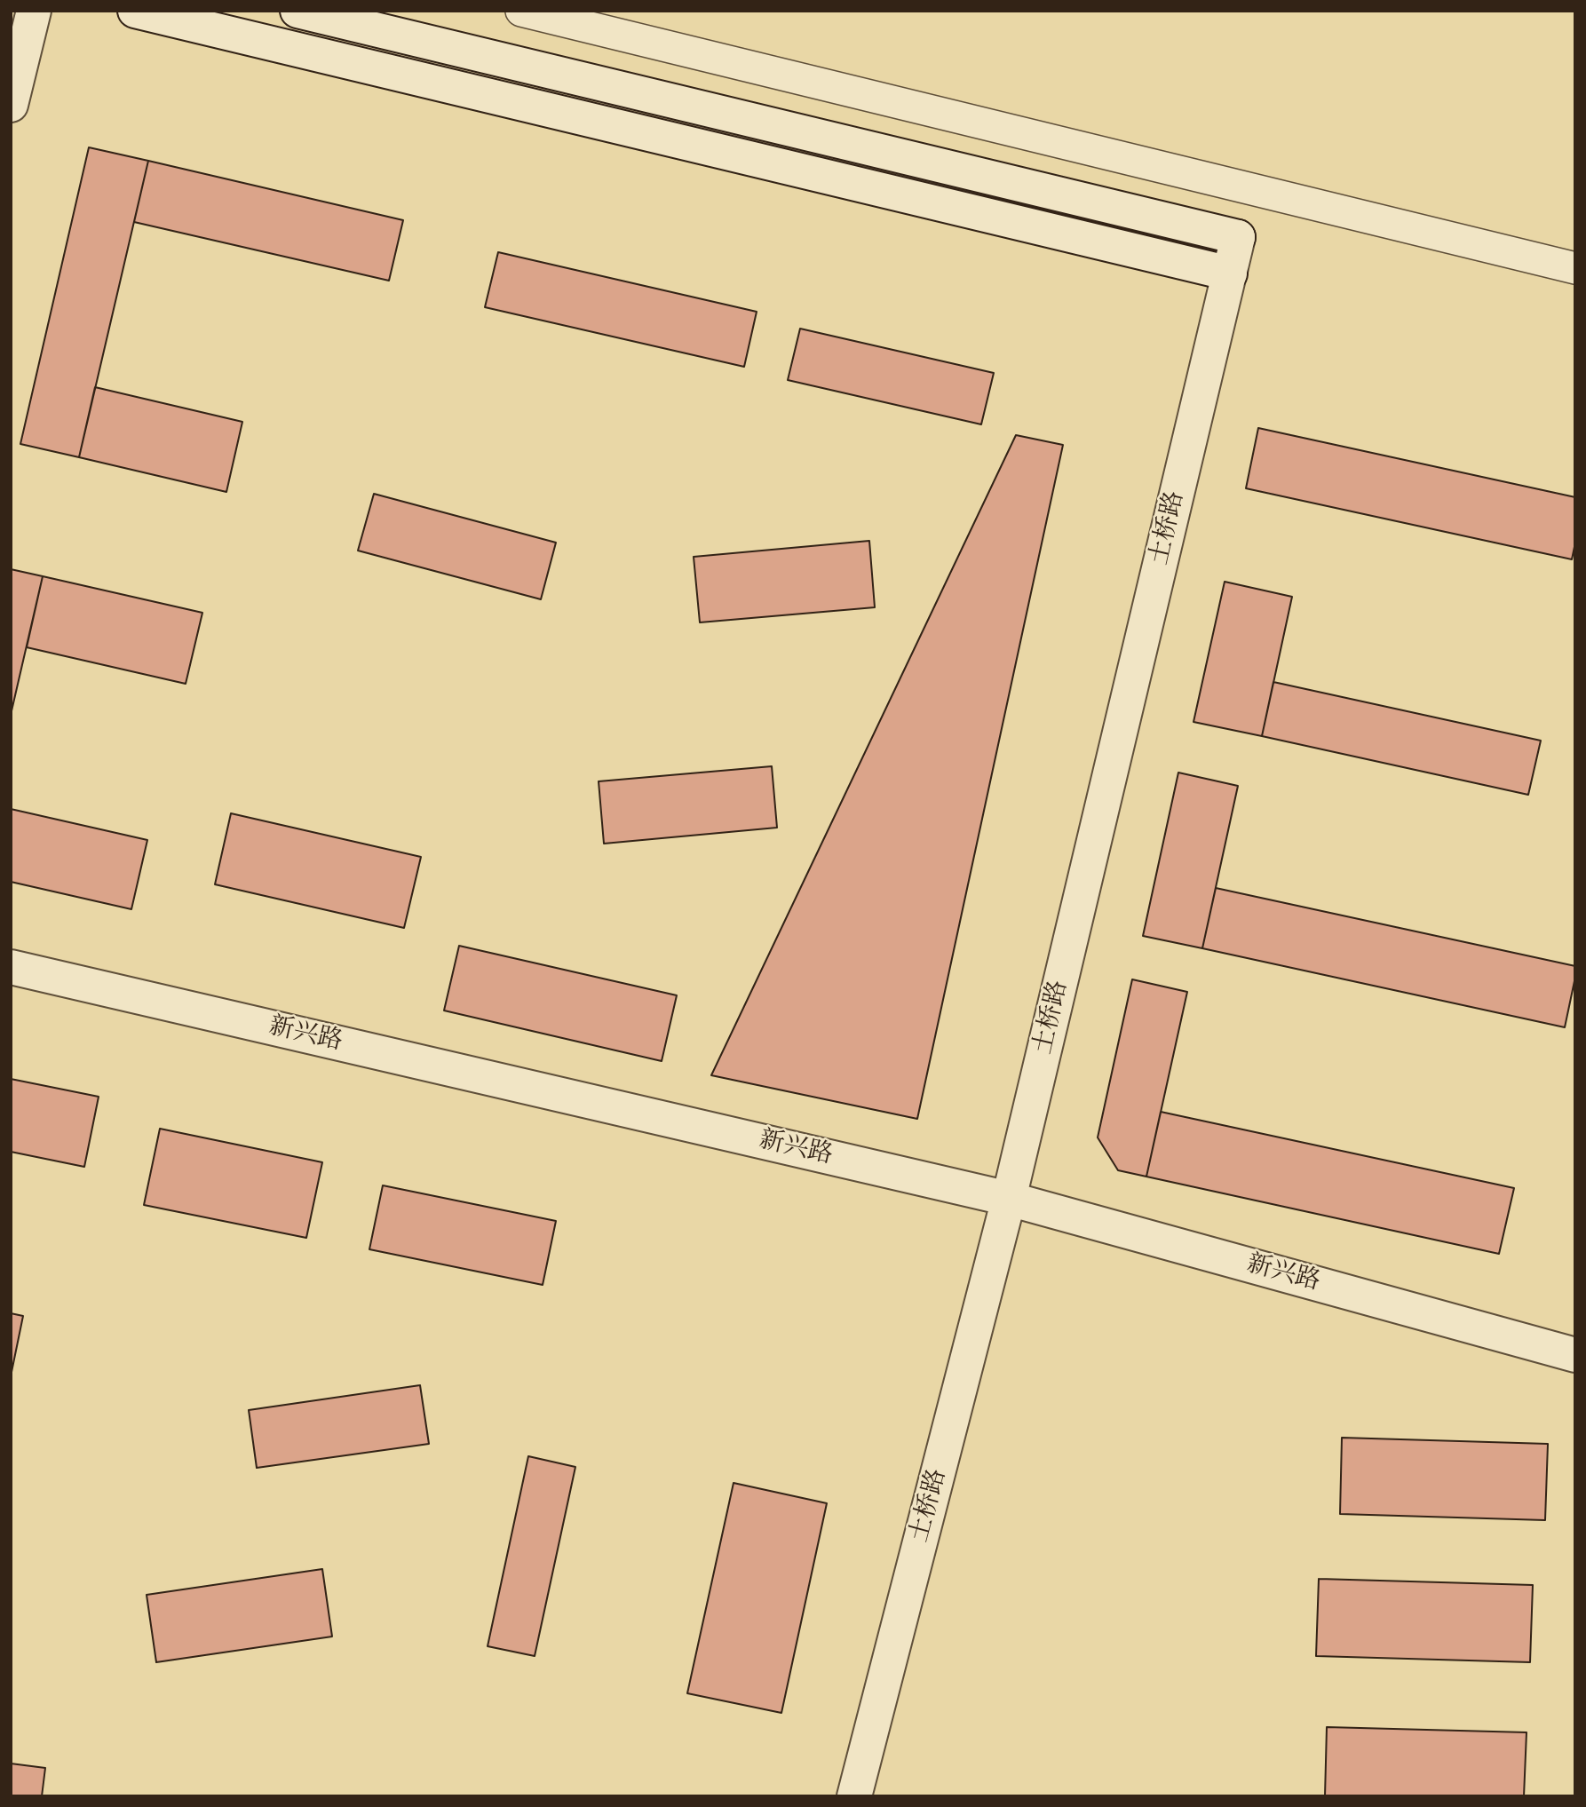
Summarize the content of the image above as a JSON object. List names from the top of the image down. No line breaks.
{"streets":{"street":["土桥路","新兴路"]},"crossings":[["土桥路","新兴路"]]}
